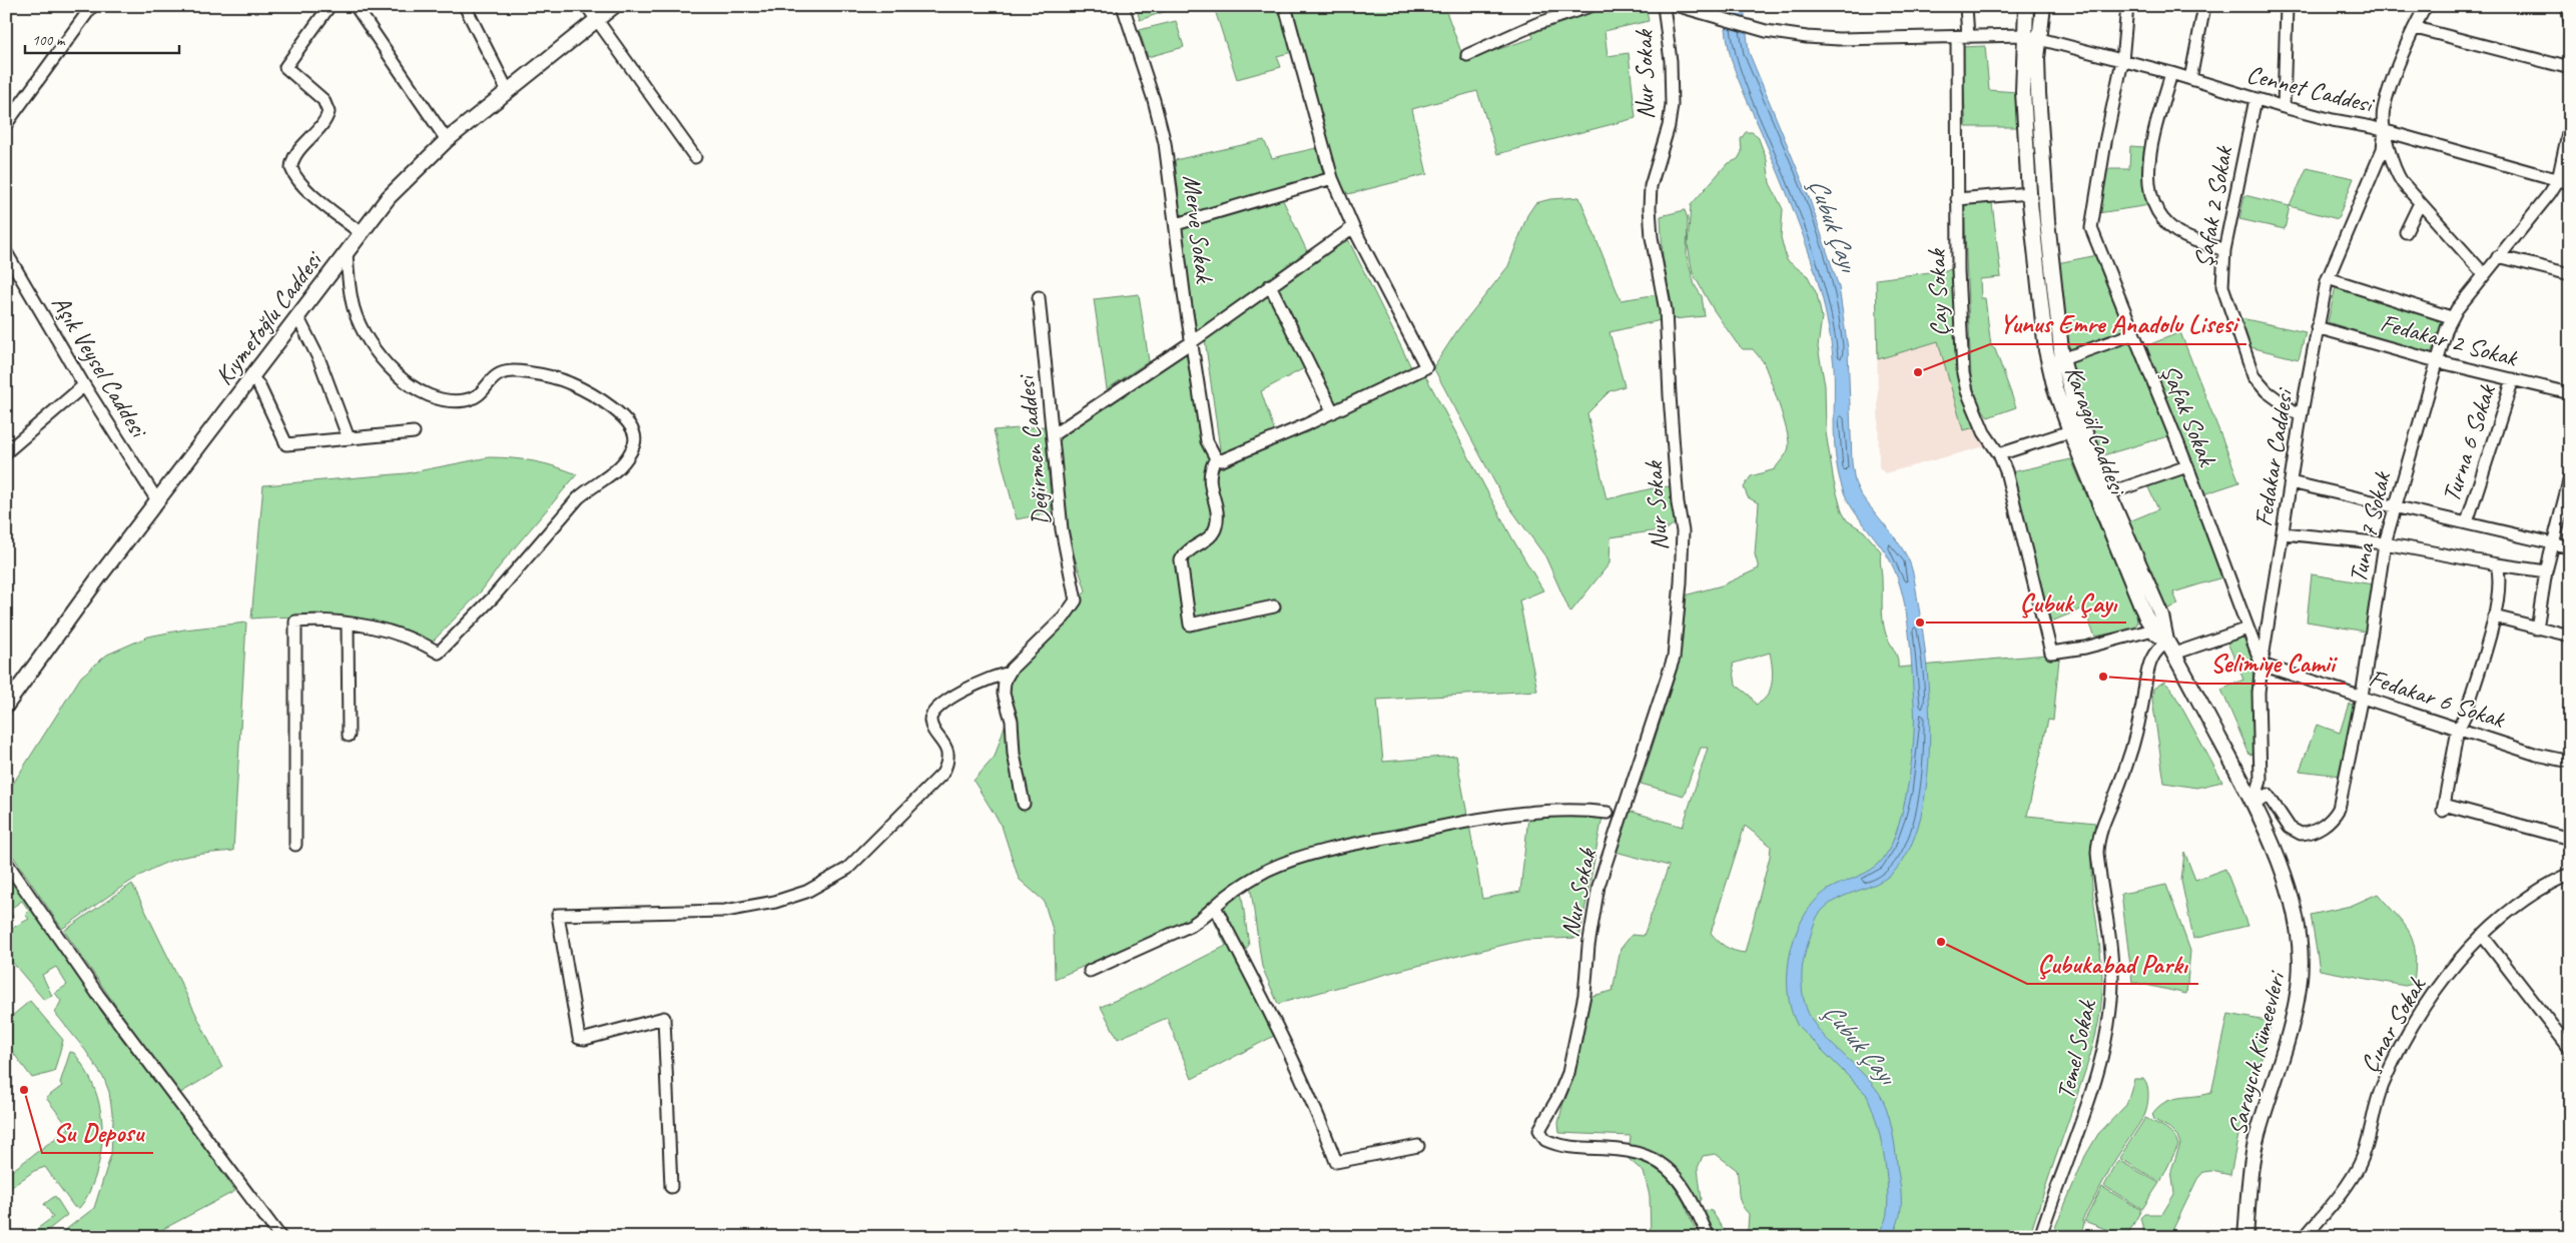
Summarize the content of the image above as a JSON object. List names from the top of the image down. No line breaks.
{"streets":{"main road":["Kıymetoğlu Caddesi","Karagöl Caddesi","Saraycık Kümeevleri"],"street":["Nur Sokak","Cennet Caddesi","Şafak 2 Sokak","Merve Sokak","Çay Sokak","Fedakar 2 Sokak","Aşık Veysel Caddesi","Şafak Sokak","Turna 6 Sokak","Değirmen Caddesi","Fedakar Caddesi","Tuna 7 Sokak","Fedakar 6 Sokak","Çınar Sokak","Temel Sokak"]},"crossings":[["Cennet Caddesi","Şafak 2 Sokak"],["Cennet Caddesi","Çay Sokak"],["Cennet Caddesi","Şafak Sokak"],["Cennet Caddesi","Karagöl Caddesi"],["Cennet Caddesi","Fedakar Caddesi"],["Cennet Caddesi","Tuna 7 Sokak"],["Şafak 2 Sokak","Fedakar Caddesi"],["Çay Sokak","Karagöl Caddesi"],["Kıymetoğlu Caddesi","Aşık Veysel Caddesi"],["Fedakar 2 Sokak","Turna 6 Sokak"],["Fedakar 2 Sokak","Fedakar Caddesi"],["Fedakar 2 Sokak","Tuna 7 Sokak"],["Şafak Sokak","Fedakar Caddesi"],["Şafak Sokak","Fedakar 6 Sokak"],["Karagöl Caddesi","Temel Sokak"],["Karagöl Caddesi","Saraycık Kümeevleri"],["Fedakar Caddesi","Tuna 7 Sokak"],["Fedakar Caddesi","Fedakar 6 Sokak"],["Fedakar Caddesi","Saraycık Kümeevleri"],["Tuna 7 Sokak","Fedakar 6 Sokak"],["Tuna 7 Sokak","Saraycık Kümeevleri"],["Temel Sokak","Saraycık Kümeevleri"]],"water":["Çubuk Çayı"],"places":["Yunus Emre Anadolu Lisesi","Çubuk Çayı","Selimiye Camii","Çubukabad Parkı","Su Deposu"],"scale_bar":"100 m"}
